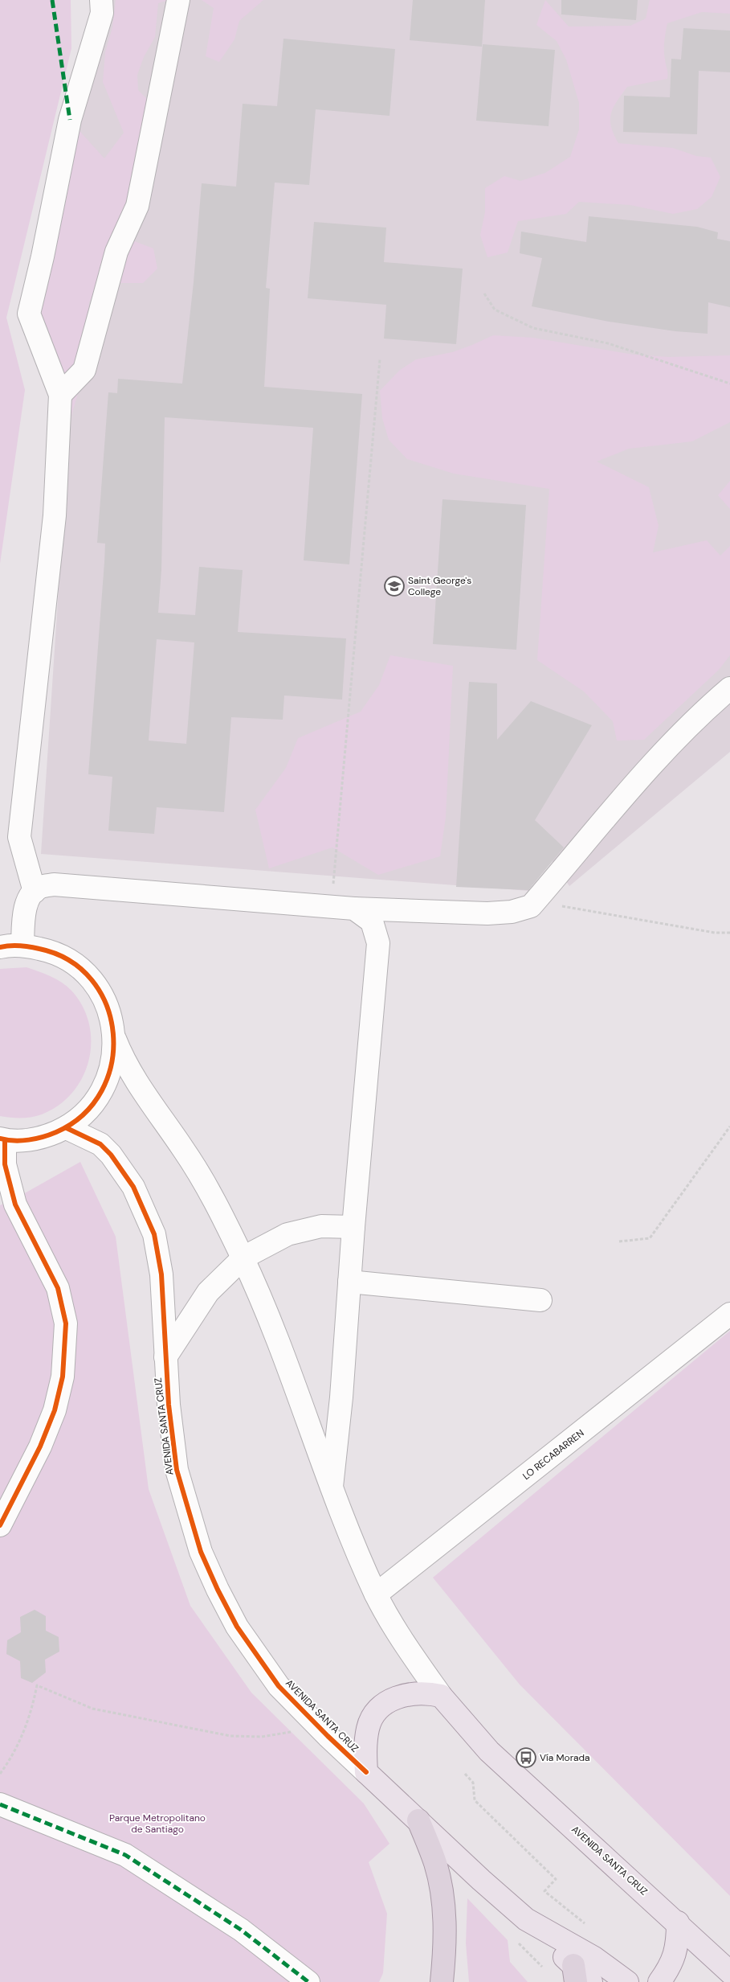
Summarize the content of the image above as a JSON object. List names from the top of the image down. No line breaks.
{"streets":{"main road":["AVENIDA SANTA CRUZ"],"street":["LO RECABARREN"]},"crossings":[["AVENIDA SANTA CRUZ","LO RECABARREN"]],"parks":["Parque Metropolitano de Santiago"],"places":{"school or university":["Saint George's College"],"bus stop":["Vía Morada"]}}
